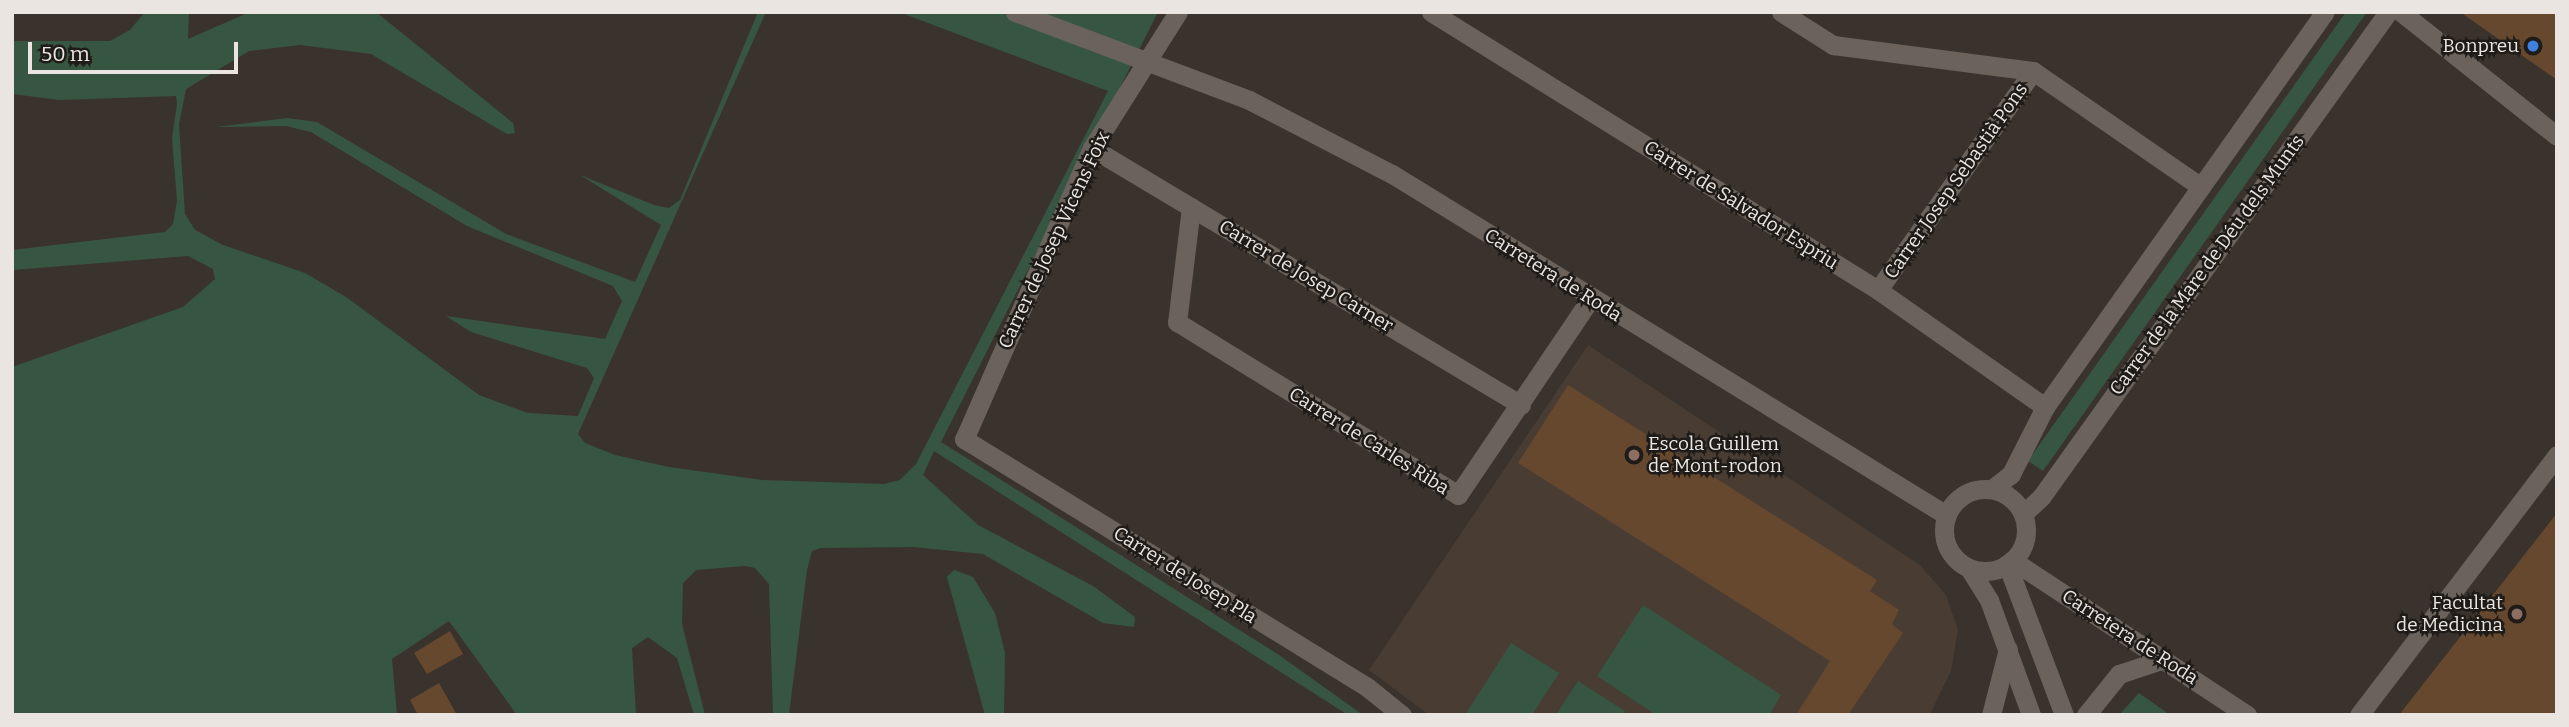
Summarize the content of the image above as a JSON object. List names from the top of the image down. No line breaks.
{"streets":{"street":["Carrer Josep Sebastià Pons","Carrer de Salvador Espriu","Carrer de Josep Vicens Foix","Carrer de la Mare de Déu dels Munts","Carretera de Roda","Carrer de Josep Carner","Carrer de Carles Riba","Carrer de Josep Pla"]},"crossings":[["Carrer Josep Sebastià Pons","Carrer de Salvador Espriu"],["Carrer de Josep Vicens Foix","Carretera de Roda"],["Carrer de Josep Vicens Foix","Carrer de Josep Carner"],["Carrer de Josep Vicens Foix","Carrer de Josep Pla"],["Carrer de la Mare de Déu dels Munts","Carretera de Roda"],["Carretera de Roda","Carrer de Carles Riba"],["Carrer de Josep Carner","Carrer de Carles Riba"]],"places":["Bonpreu","Escola Guillem de Mont-rodon","Facultat de Medicina"],"scale_bar":"50 m"}
